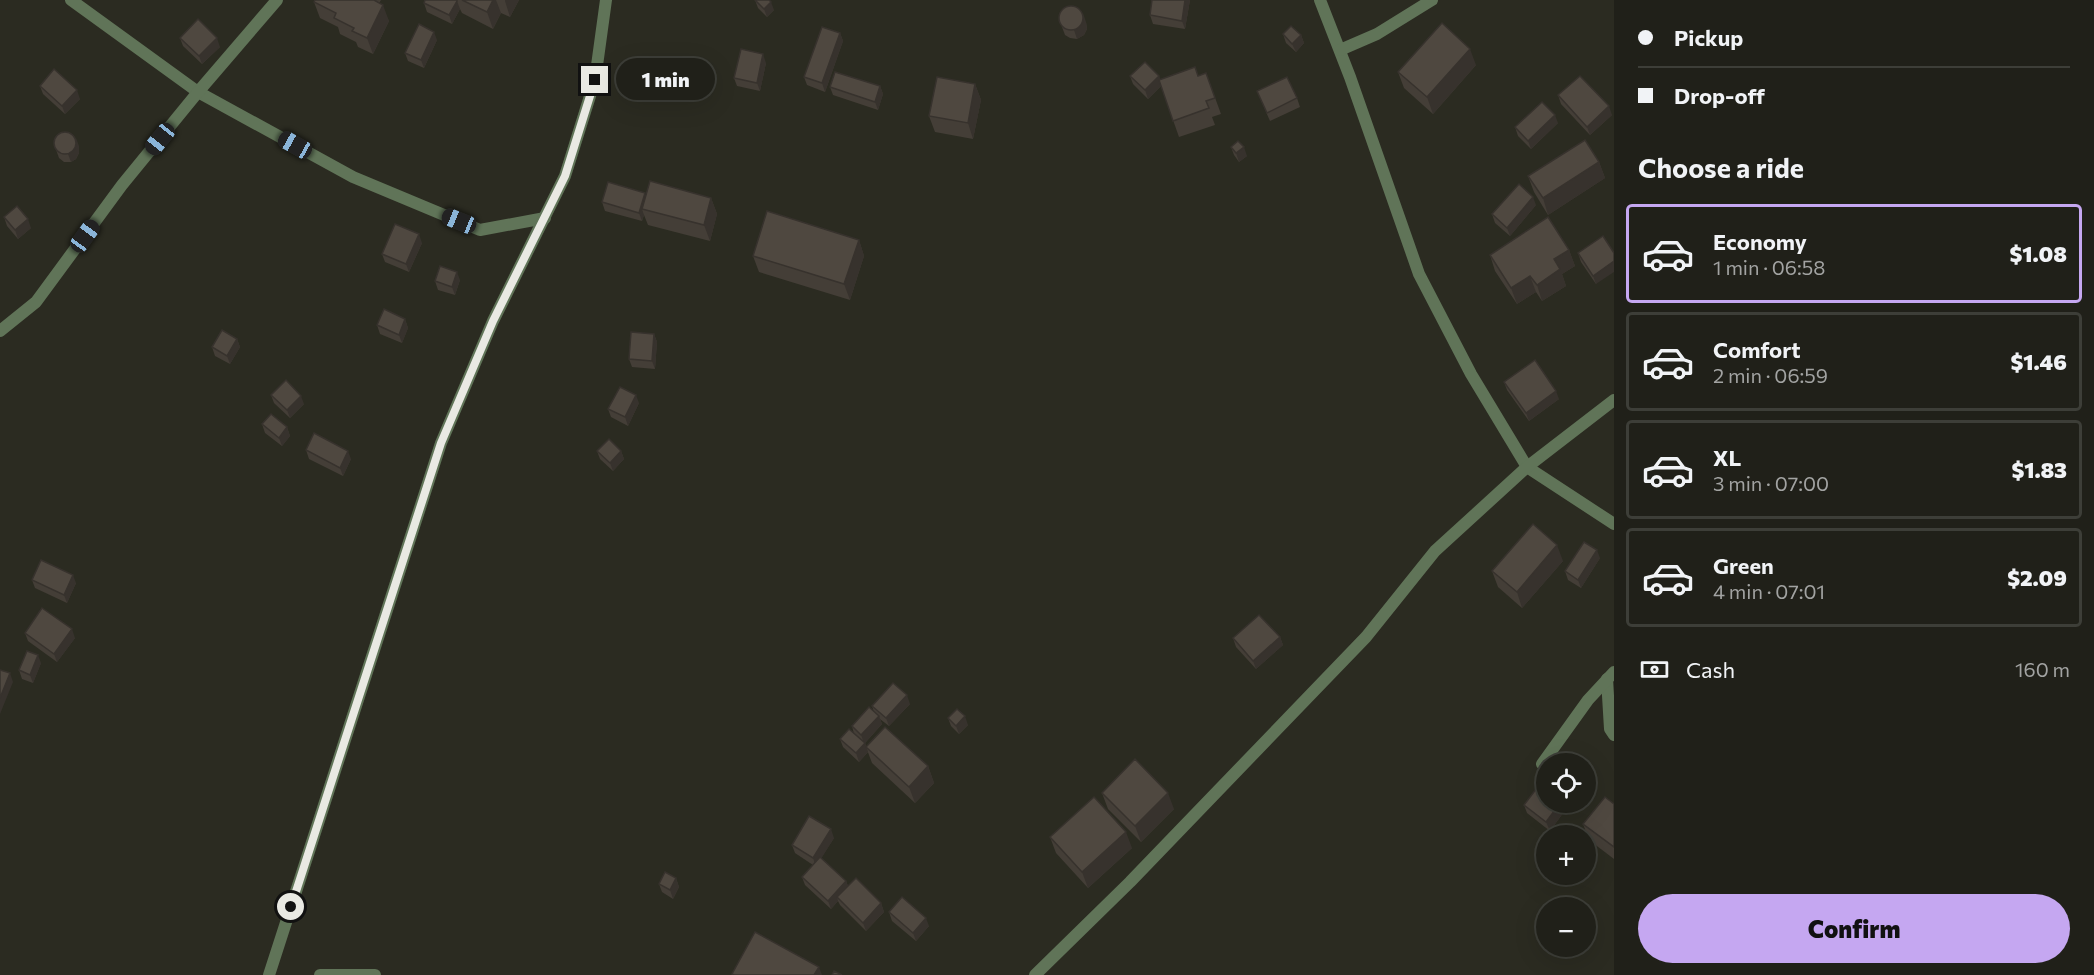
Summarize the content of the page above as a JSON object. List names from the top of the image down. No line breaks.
{"page":{"banner":["Pickup","Drop-off"],"bubble":"1 min","heading":"Choose a ride","list":[{"name":"Economy","note":"1 min · 06:58","value":"$1.08"},{"name":"Comfort","note":"2 min · 06:59","value":"$1.46"},{"name":"XL","note":"3 min · 07:00","value":"$1.83"},{"name":"Green","note":"4 min · 07:01","value":"$2.09"}],"pay":["Cash","160 m"],"map_buttons":["+","−"],"buttons":"Confirm"}}
